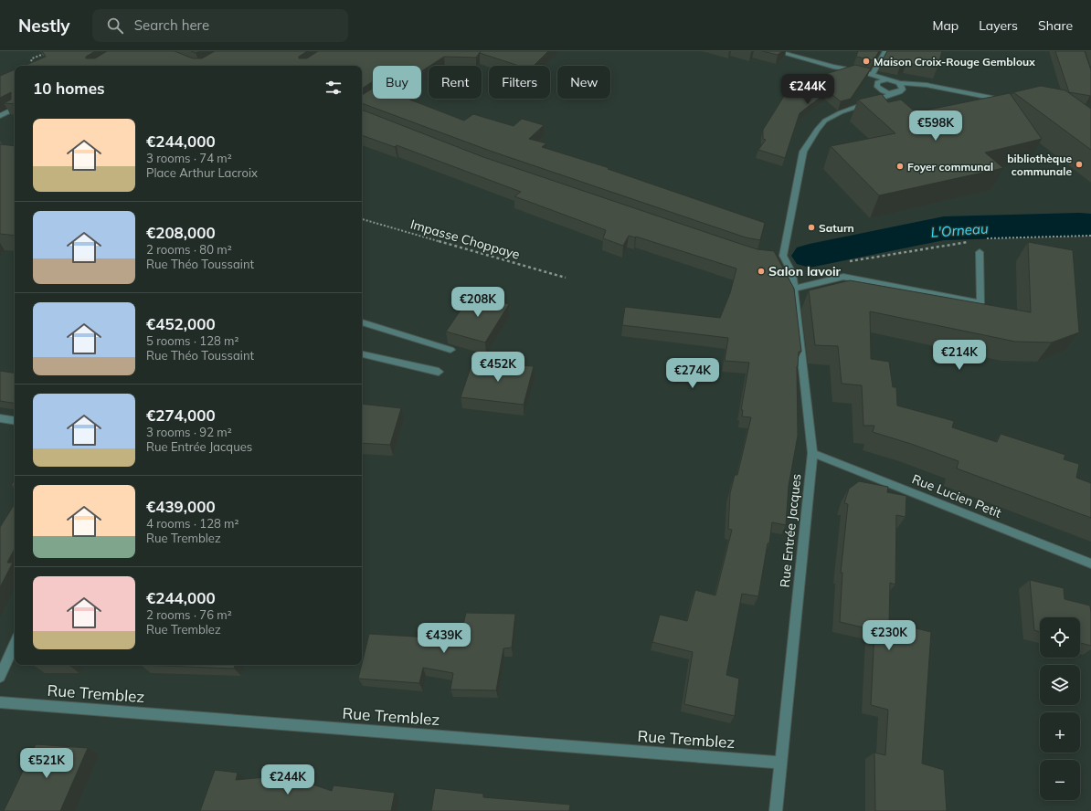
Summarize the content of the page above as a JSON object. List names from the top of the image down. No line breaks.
{"streets":{"street":["Rue Lucien Petit","Rue Entrée Jacques","Rue Tremblez"],"path":["Impasse Choppaye"]},"crossings":[["Rue Lucien Petit","Rue Entrée Jacques"],["Rue Entrée Jacques","Rue Tremblez"]],"water":["L'Orneau"],"places":["Maison Croix-Rouge Gembloux","bibliothèque communale","Foyer communal","Saturn","Salon lavoir"],"page":{"header":"Nestly","search":"Search here","nav":["Map","Layers","Share"],"chip":["Buy","Rent","Filters","New"],"heading":"10 homes","price":["€244K","€598K","€208K","€214K","€452K","€274K","€230K","€439K","€521K","€244K"],"list":[{"name":"€244,000","note":"3 rooms · 74 m² · Place Arthur Lacroix"},{"name":"€208,000","note":"2 rooms · 80 m² · Rue Théo Toussaint"},{"name":"€452,000","note":"5 rooms · 128 m² · Rue Théo Toussaint"},{"name":"€274,000","note":"3 rooms · 92 m² · Rue Entrée Jacques"},{"name":"€439,000","note":"4 rooms · 128 m² · Rue Tremblez"},{"name":"€244,000","note":"2 rooms · 76 m² · Rue Tremblez"}],"map_buttons":["+","−"]}}
